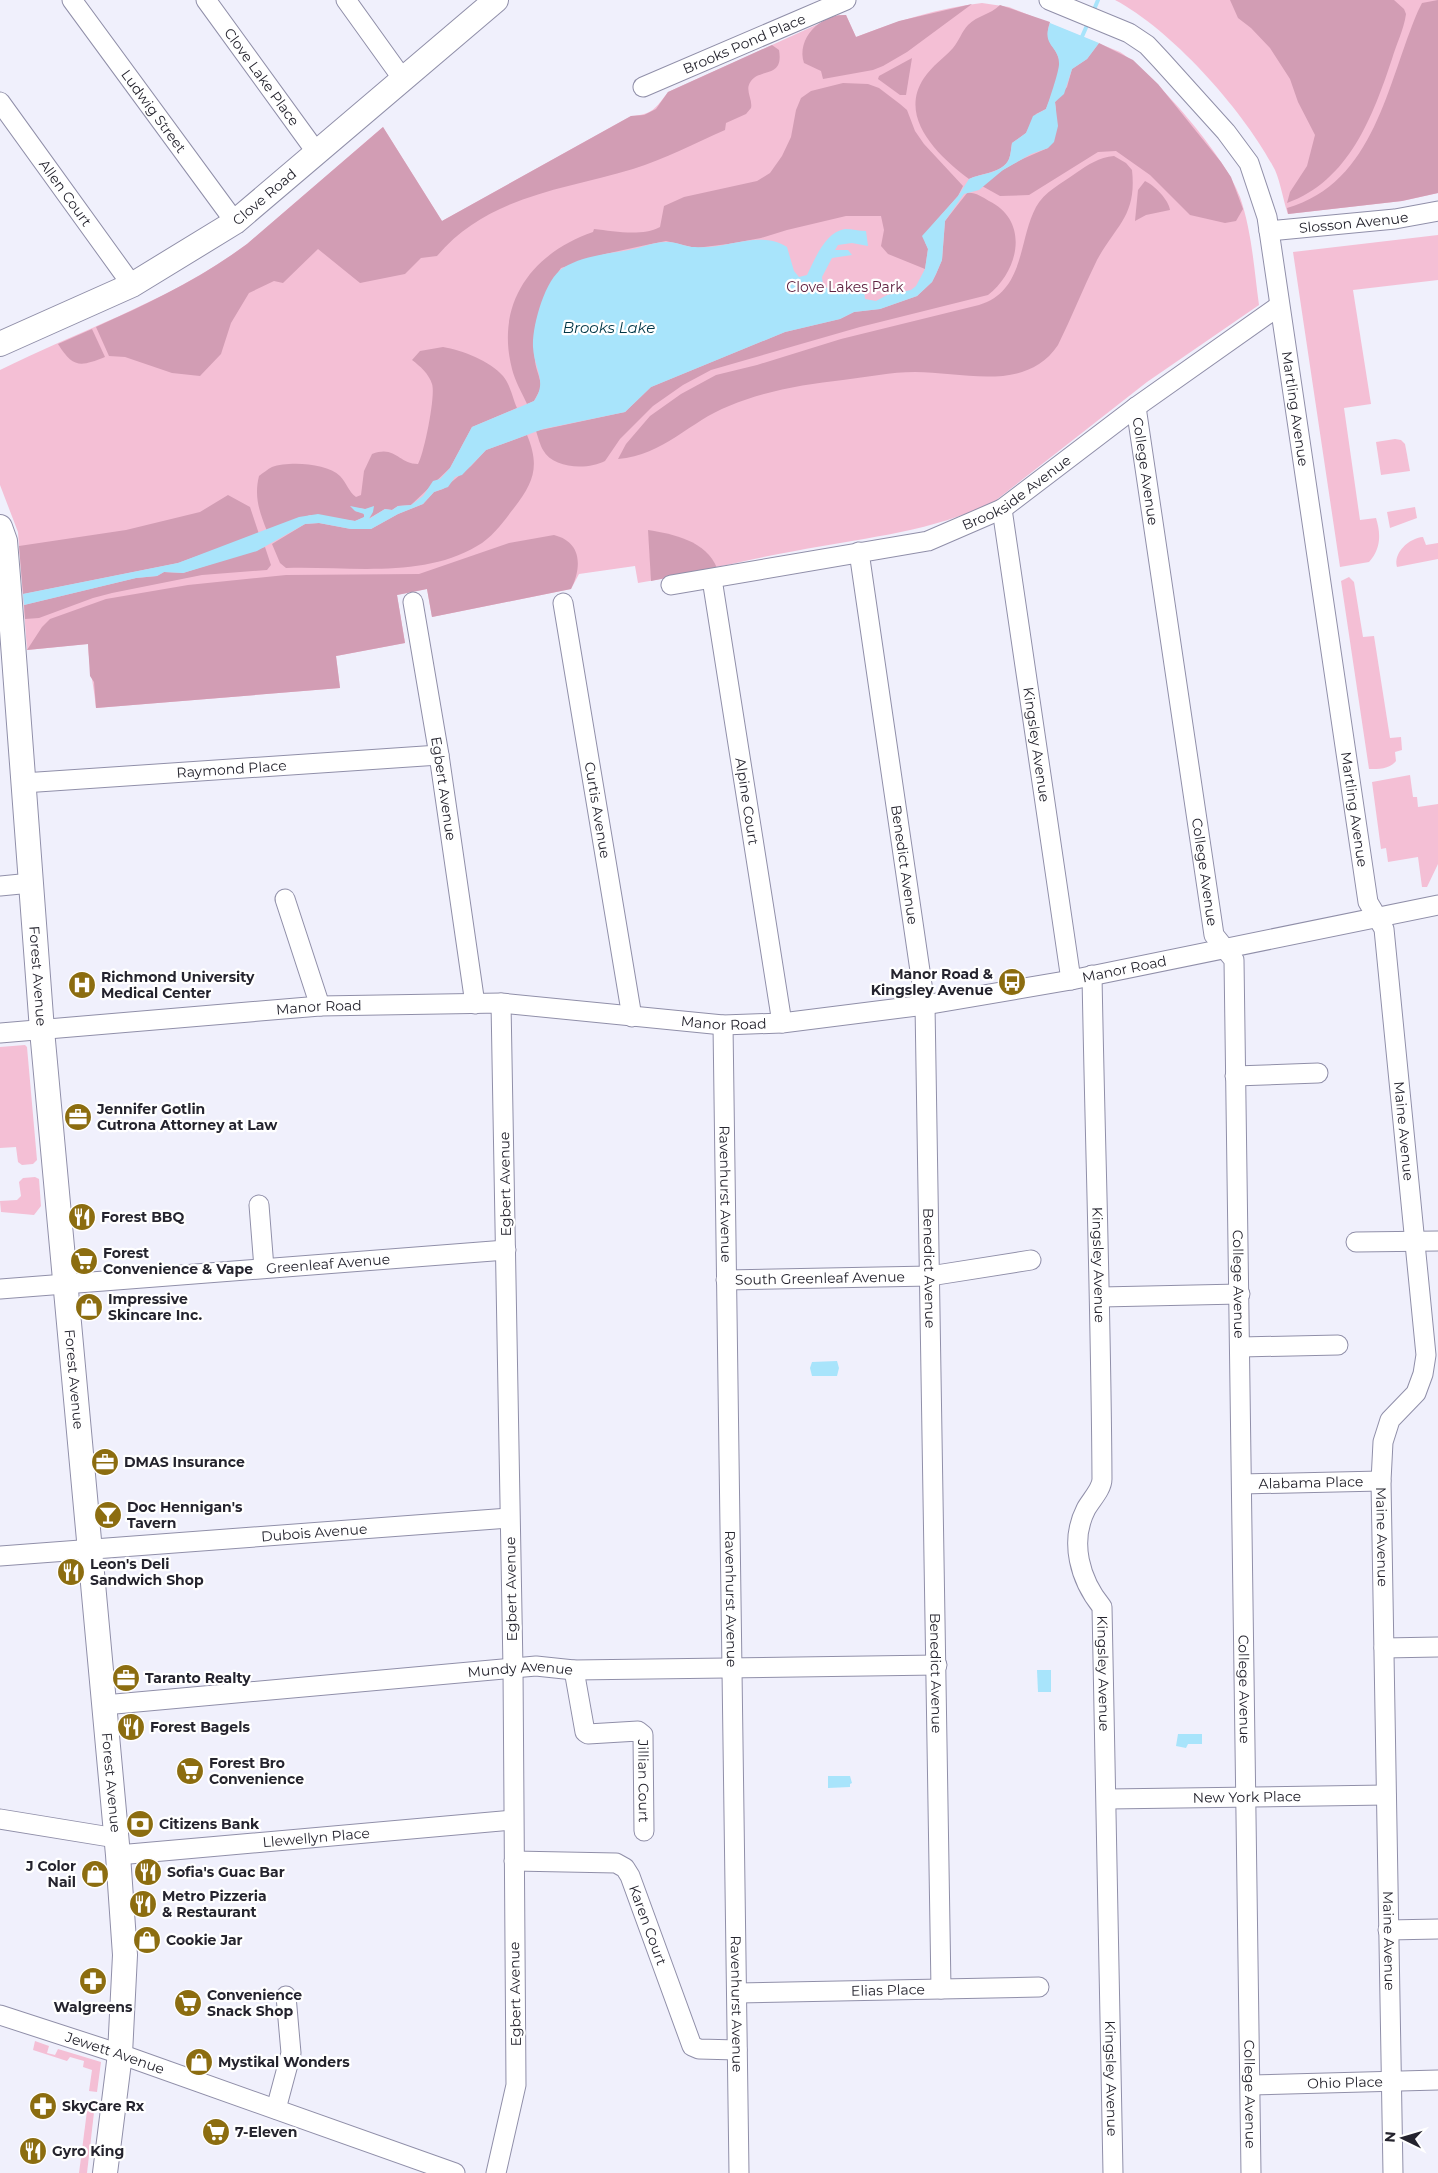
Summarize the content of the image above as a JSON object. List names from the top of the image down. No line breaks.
{"streets":{"main road":["Clove Road","Forest Avenue"],"street":["Brooks Pond Place","Clove Lake Place","Ludwig Street","Allen Court","Slosson Avenue","Martling Avenue","College Avenue","Brookside Avenue","Kingsley Avenue","Raymond Place","Egbert Avenue","Alpine Court","Curtis Avenue","Benedict Avenue","Manor Road","Maine Avenue","Ravenhurst Avenue","Greenleaf Avenue","South Greenleaf Avenue","Alabama Place","Dubois Avenue","Mundy Avenue","Jillian Court","New York Place","Llewellyn Place","Karen Court","Elias Place","Jewett Avenue","Ohio Place"]},"crossings":[["Clove Lake Place","Clove Road"],["Ludwig Street","Clove Road"],["Allen Court","Clove Road"],["Slosson Avenue","Martling Avenue"],["Martling Avenue","Brookside Avenue"],["Martling Avenue","Manor Road"],["Martling Avenue","Maine Avenue"],["College Avenue","Brookside Avenue"],["College Avenue","Manor Road"],["College Avenue","Alabama Place"],["College Avenue","New York Place"],["College Avenue","Ohio Place"],["Brookside Avenue","Kingsley Avenue"],["Brookside Avenue","Alpine Court"],["Brookside Avenue","Benedict Avenue"],["Kingsley Avenue","Manor Road"],["Kingsley Avenue","New York Place"],["Raymond Place","Egbert Avenue"],["Raymond Place","Forest Avenue"],["Egbert Avenue","Manor Road"],["Egbert Avenue","Greenleaf Avenue"],["Egbert Avenue","Dubois Avenue"],["Egbert Avenue","Mundy Avenue"],["Egbert Avenue","Llewellyn Place"],["Egbert Avenue","Karen Court"],["Alpine Court","Manor Road"],["Curtis Avenue","Manor Road"],["Benedict Avenue","Manor Road"],["Benedict Avenue","South Greenleaf Avenue"],["Benedict Avenue","Mundy Avenue"],["Benedict Avenue","Elias Place"],["Manor Road","Forest Avenue"],["Manor Road","Maine Avenue"],["Manor Road","Ravenhurst Avenue"],["Forest Avenue","Greenleaf Avenue"],["Forest Avenue","Dubois Avenue"],["Forest Avenue","Mundy Avenue"],["Forest Avenue","Llewellyn Place"],["Forest Avenue","Jewett Avenue"],["Maine Avenue","Alabama Place"],["Maine Avenue","New York Place"],["Maine Avenue","Ohio Place"],["Ravenhurst Avenue","South Greenleaf Avenue"],["Ravenhurst Avenue","Mundy Avenue"],["Ravenhurst Avenue","Karen Court"],["Ravenhurst Avenue","Elias Place"],["Mundy Avenue","Jillian Court"]],"water":["Brooks Lake"],"parks":["Clove Lakes Park"],"places":{"bus stop":["Manor Road & Kingsley Avenue"],"hospital":["Richmond University Medical Center"],"office":["Jennifer Gotlin Cutrona Attorney at Law","DMAS Insurance","Taranto Realty"],"restaurant":["Forest BBQ","Leon's Deli Sandwich Shop","Forest Bagels","Sofia's Guac Bar","Metro Pizzeria & Restaurant","Gyro King"],"supermarket":["Forest Convenience & Vape","Forest Bro Convenience","Convenience Snack Shop","7-Eleven"],"shop":["Impressive Skincare Inc.","J Color Nail","Cookie Jar","Mystikal Wonders"],"bar":["Doc Hennigan's Tavern"],"bank":["Citizens Bank"],"pharmacy":["Walgreens","SkyCare Rx"]},"north":"left"}
